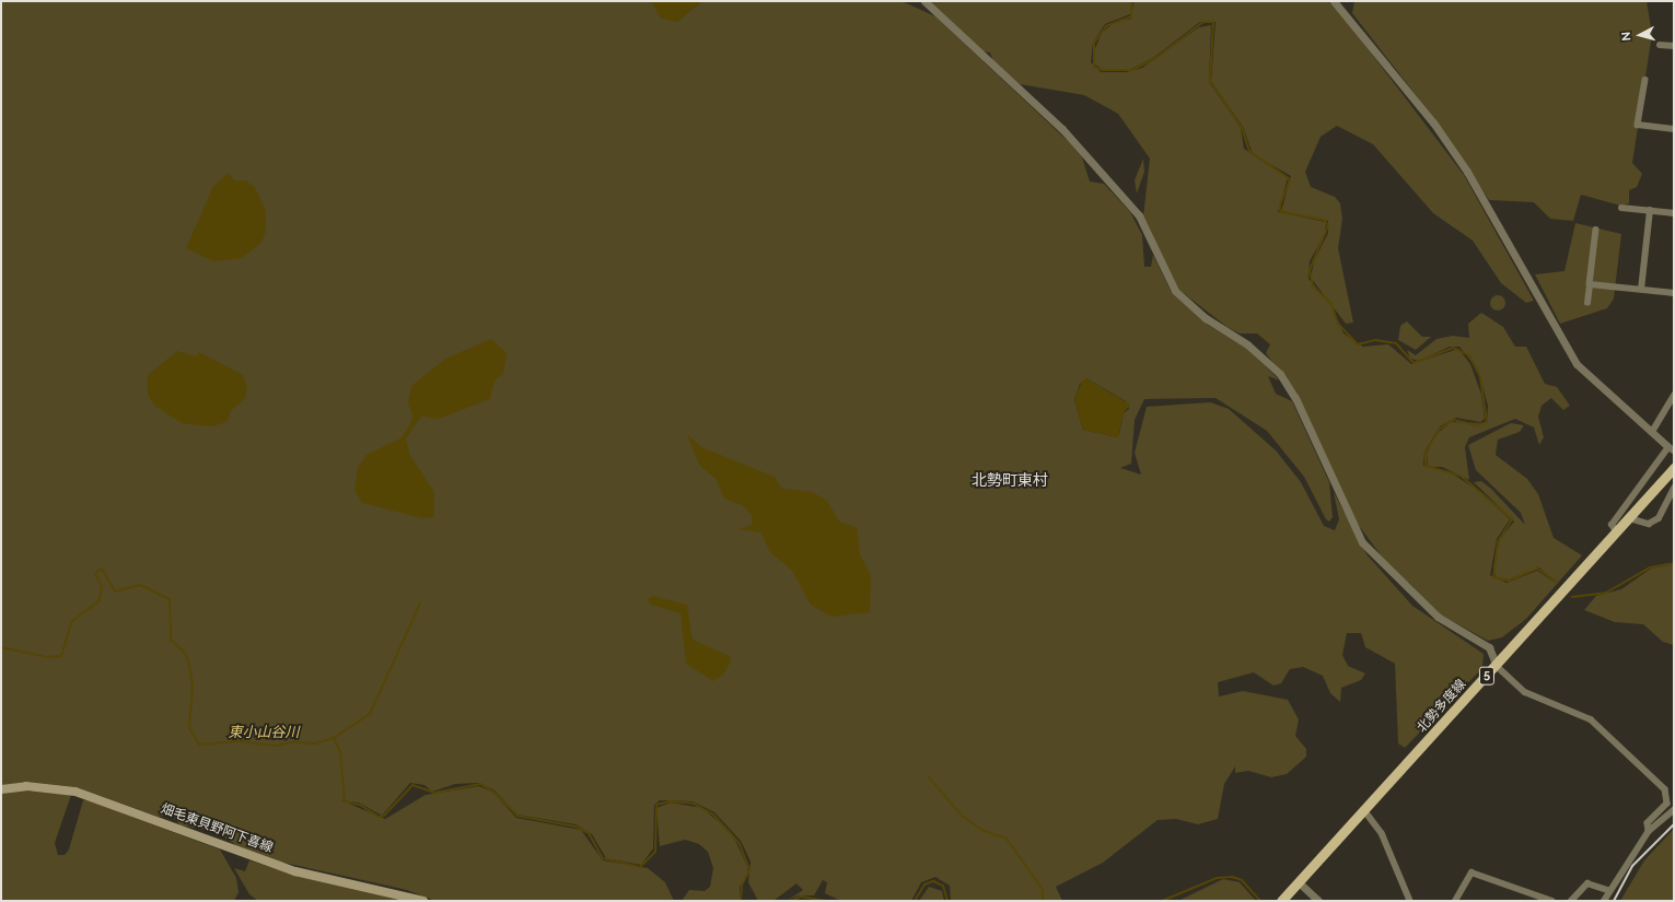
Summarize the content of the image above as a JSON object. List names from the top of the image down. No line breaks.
{"streets":{"main road":["5","北勢多度線","畑毛東貝野阿下喜線"]},"districts":["北勢町東村"],"water":["東小山谷川"],"north":"left"}
